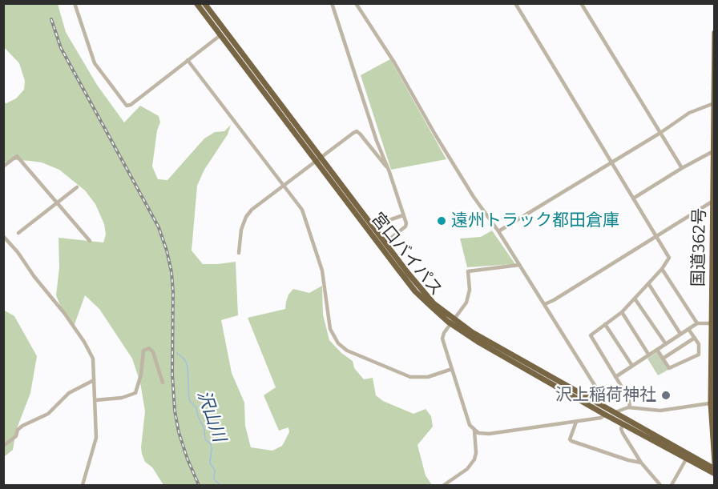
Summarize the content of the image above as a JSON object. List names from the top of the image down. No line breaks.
{"streets":{"highway":["国道362号","宮口バイパス"]},"water":["沢山川"],"places":["遠州トラック都田倉庫","沢上稲荷神社"]}
